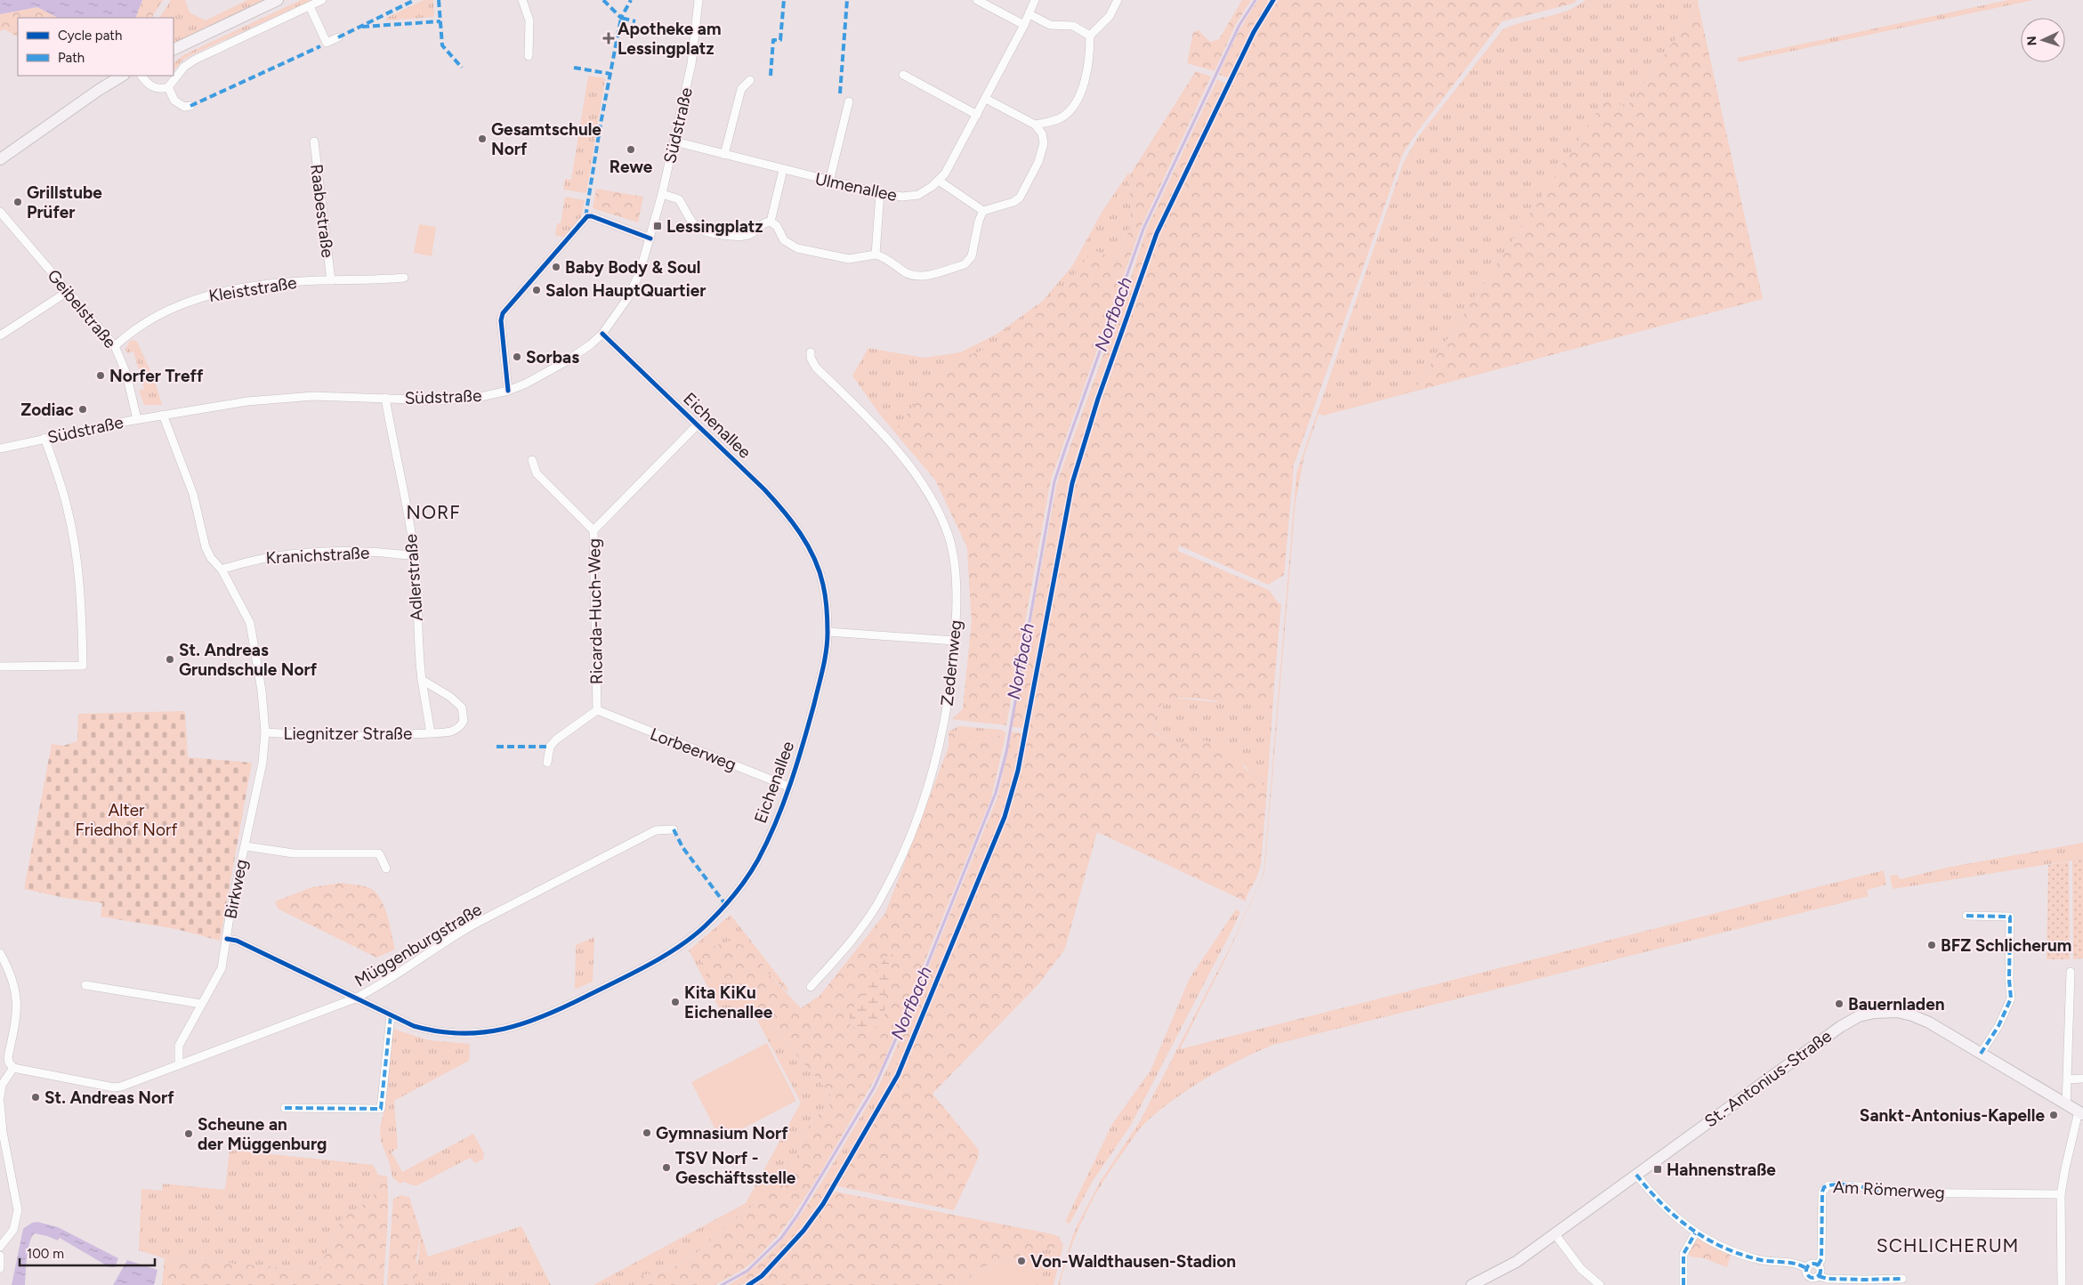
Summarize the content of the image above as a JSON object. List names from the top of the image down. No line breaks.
{"streets":{"street":["Südstraße","Ulmenallee","Raabestraße","Kleiststraße","Geibelstraße","Eichenallee","Kranichstraße","Adlerstraße","Ricarda-Huch-Weg","Zedernweg","Liegnitzer Straße","Lorbeerweg","Birkweg","Müggenburgstraße","St.-Antonius-Straße","Am Römerweg"]},"crossings":[["Südstraße","Ulmenallee"],["Südstraße","Geibelstraße"],["Südstraße","Eichenallee"],["Südstraße","Adlerstraße"],["Südstraße","Birkweg"],["Raabestraße","Kleiststraße"],["Kleiststraße","Geibelstraße"],["Eichenallee","Lorbeerweg"],["Eichenallee","Birkweg"],["Eichenallee","Müggenburgstraße"],["Kranichstraße","Adlerstraße"],["Kranichstraße","Birkweg"],["Adlerstraße","Liegnitzer Straße"],["Ricarda-Huch-Weg","Lorbeerweg"],["Liegnitzer Straße","Birkweg"],["Birkweg","Müggenburgstraße"]],"districts":["NORF","SCHLICHERUM"],"water":["Norfbach"],"parks":["Alter Friedhof Norf"],"places":{"health":["Apotheke am Lessingplatz"],"other":["Gesamtschule Norf","Rewe","Grillstube Prüfer","Baby Body & Soul","Salon HauptQuartier","Sorbas","Norfer Treff","Zodiac","St. Andreas Grundschule Norf","BFZ Schlicherum","Kita KiKu Eichenallee","Bauernladen","St. Andreas Norf","Sankt-Antonius-Kapelle","Gymnasium Norf","Scheune an der Müggenburg","TSV Norf - Geschäftsstelle","Von-Waldthausen-Stadion"],"transit":["Lessingplatz","Hahnenstraße"]},"legend":["Cycle path","Path"],"scale_bar":"100 m","north":"left"}
